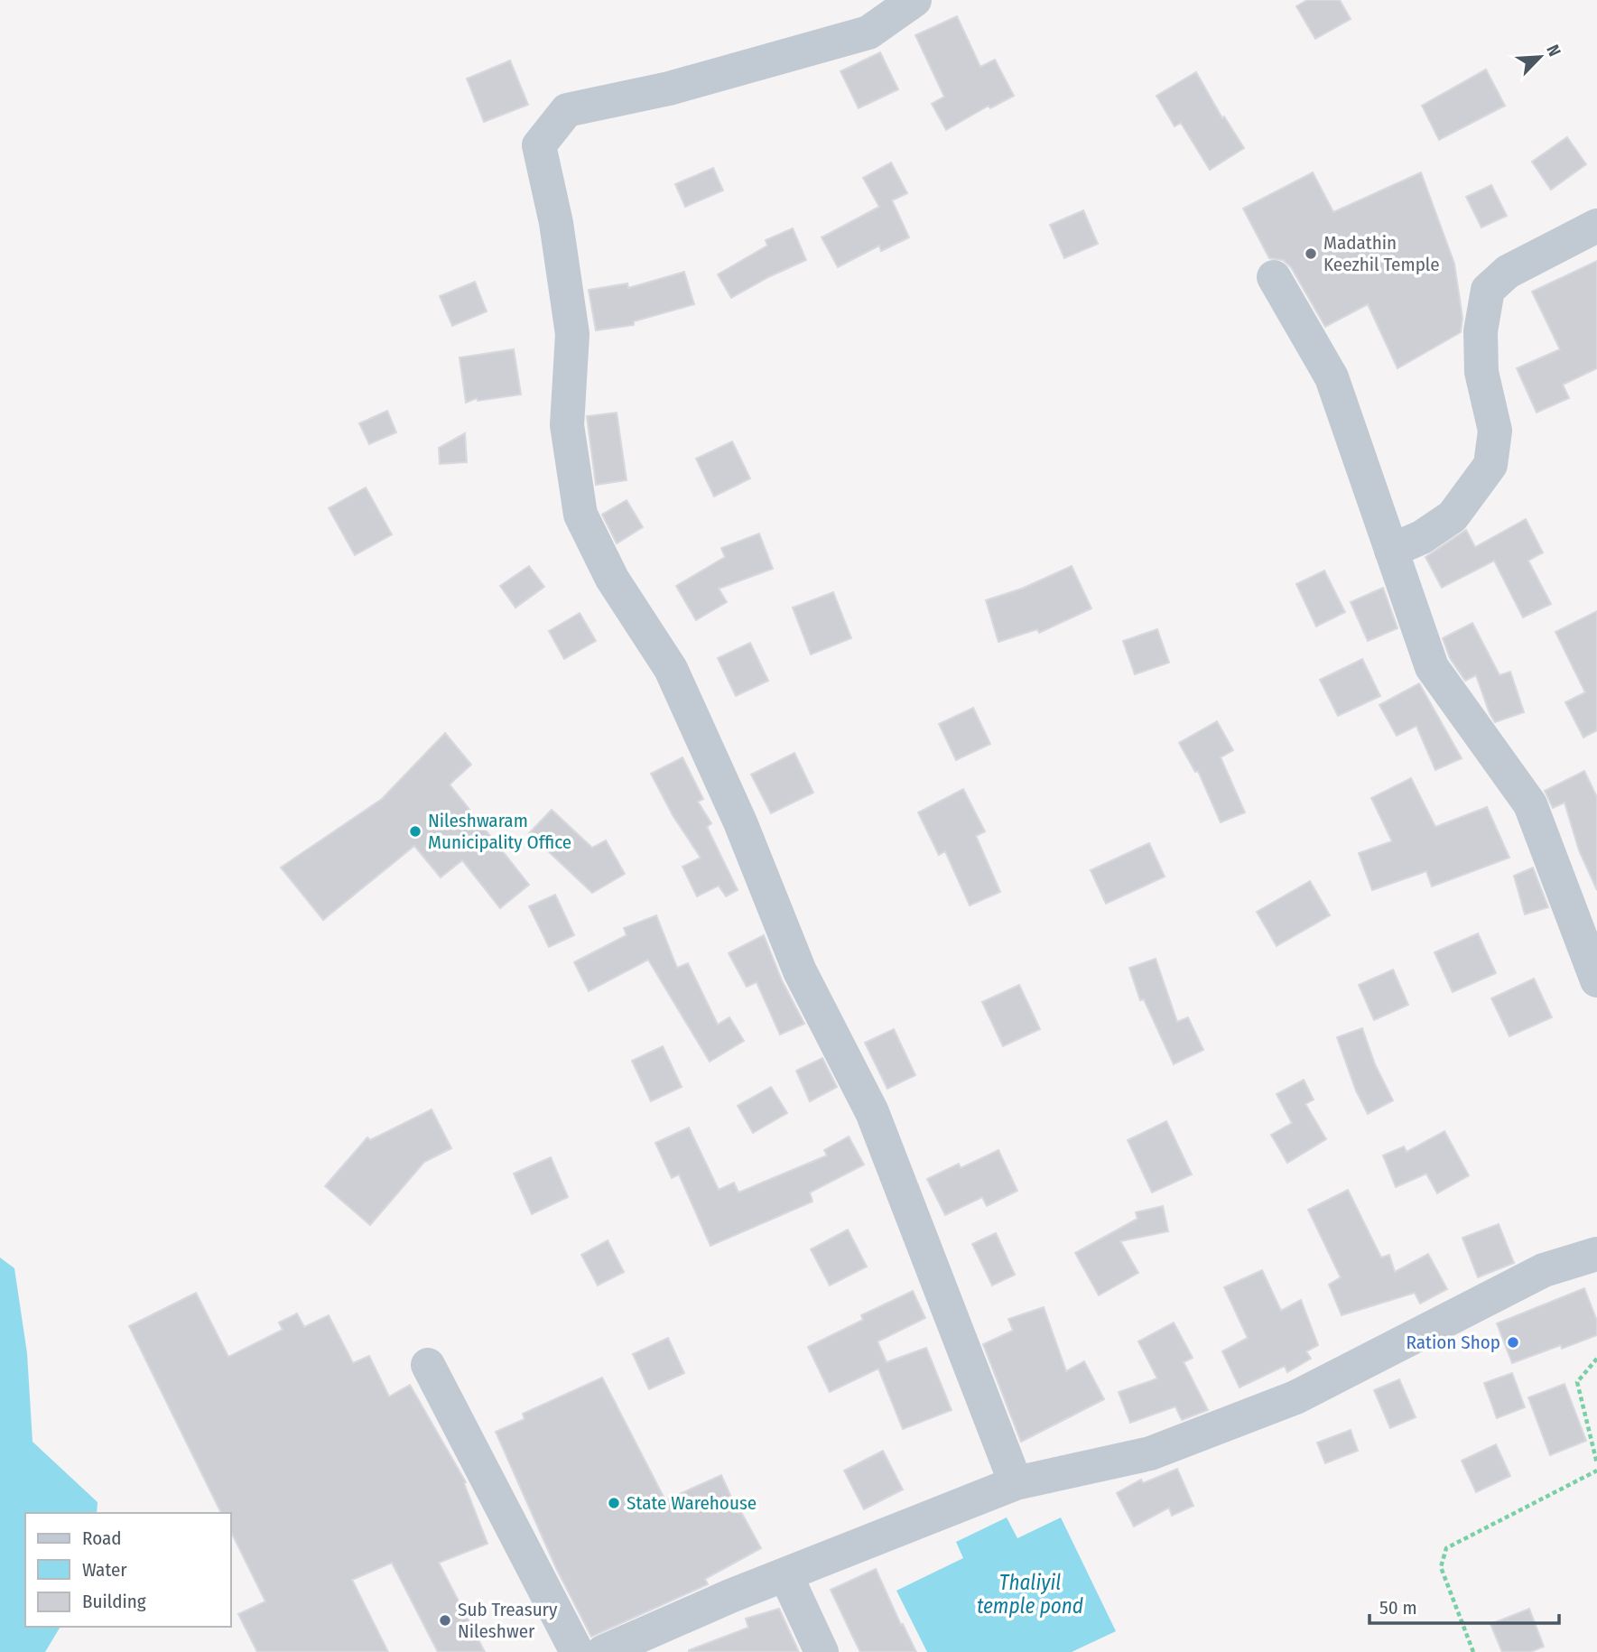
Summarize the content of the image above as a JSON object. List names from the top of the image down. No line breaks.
{"water":["Thaliyil temple pond"],"places":["Madathin Keezhil Temple","Nileshwaram Municipality Office","Ration Shop","State Warehouse","Sub Treasury Nileshwer"],"legend":["Road","Water","Building"],"scale_bar":"50 m","north":"top right"}
